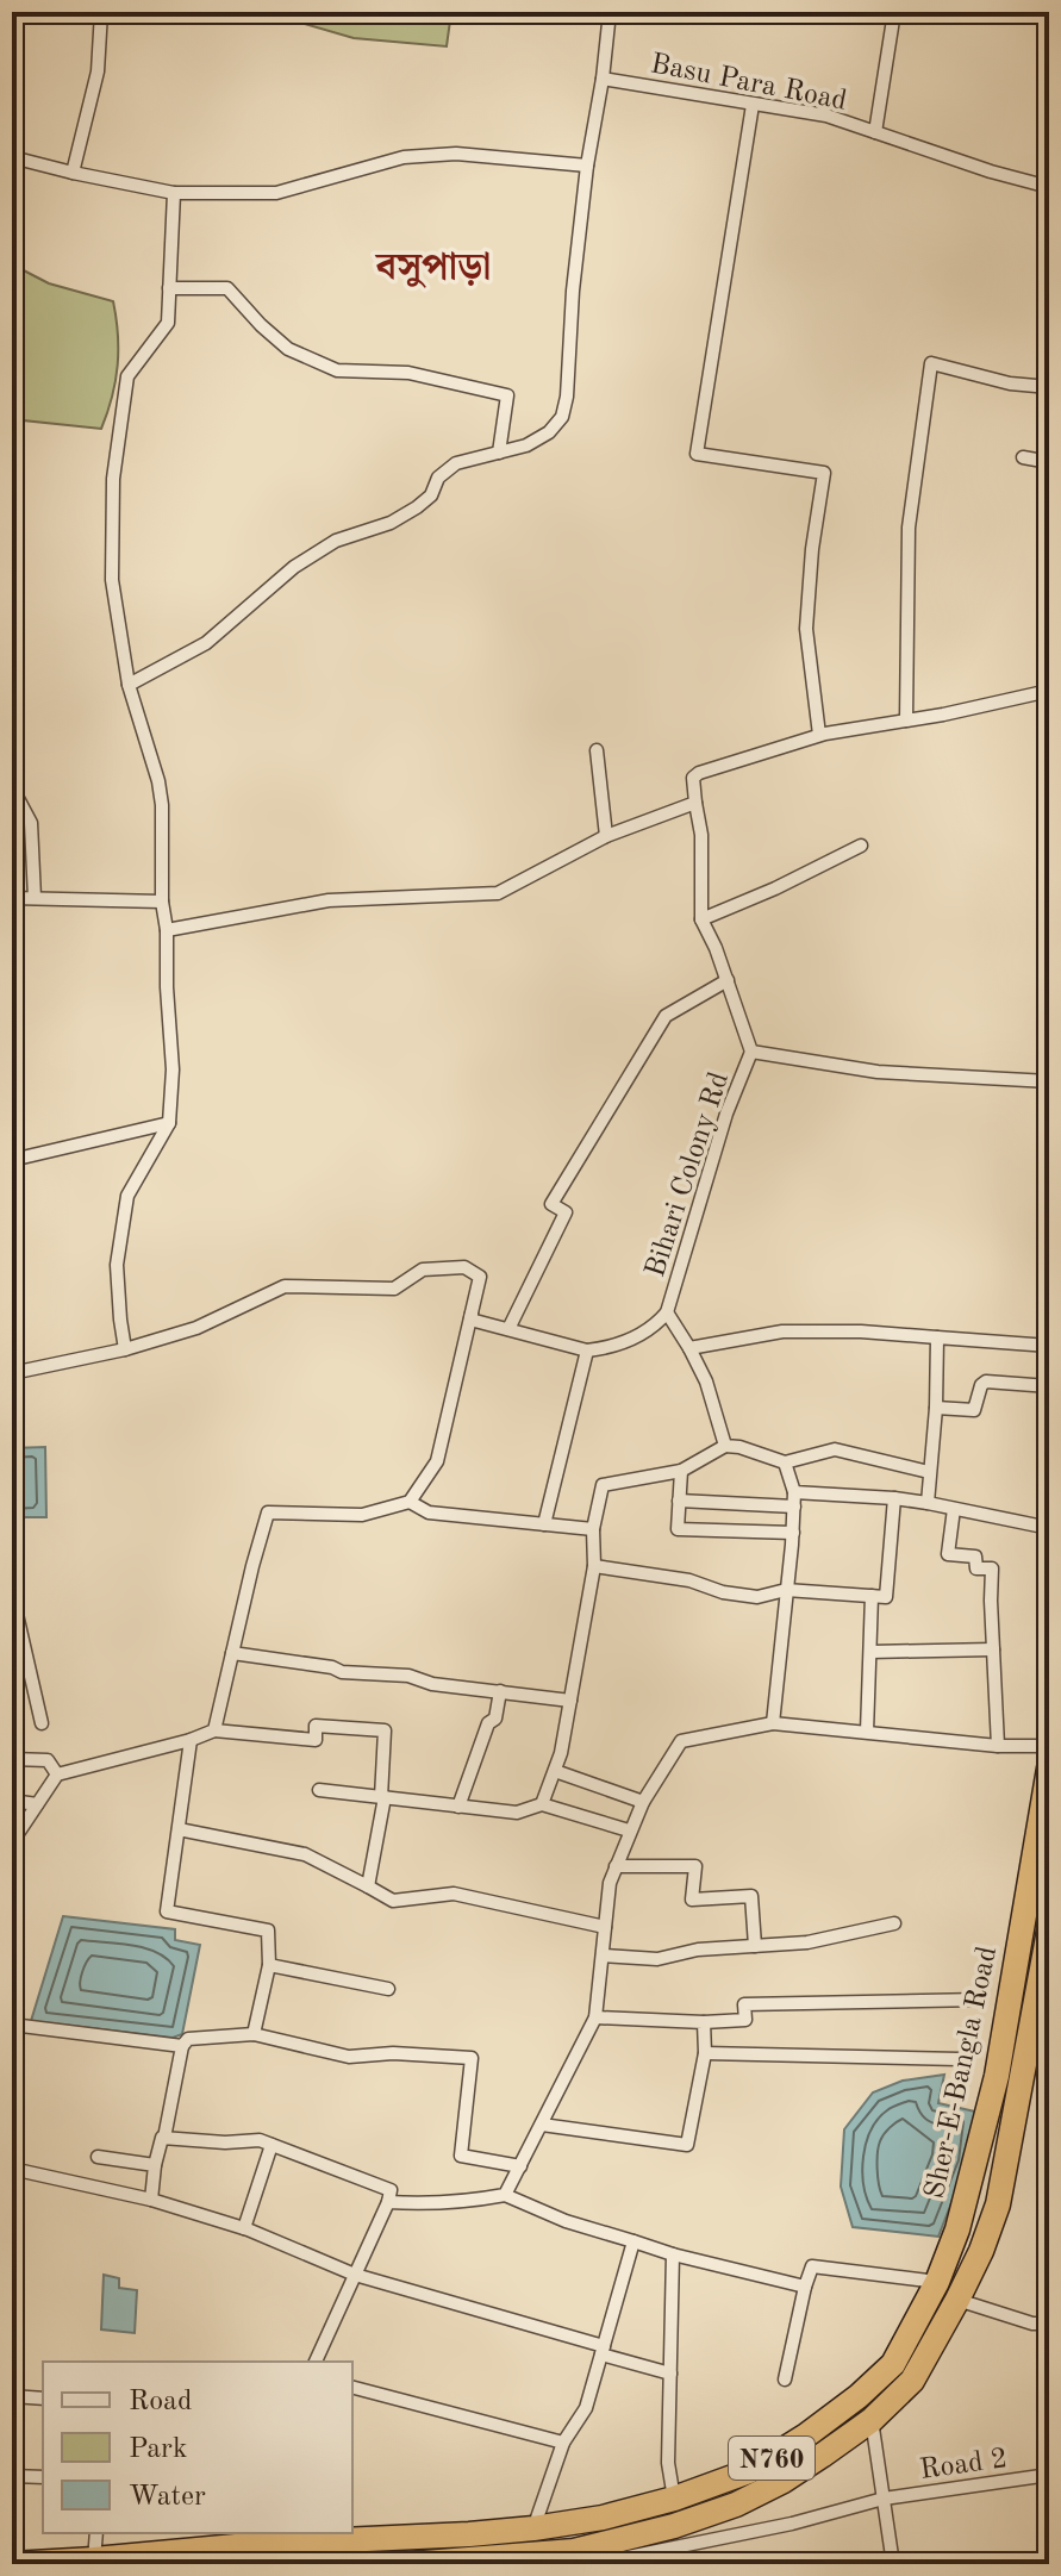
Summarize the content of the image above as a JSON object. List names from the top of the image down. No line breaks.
{"streets":{"highway":["Sher-E-Bangla Road","N760"],"street":["Basu Para Road","Bihari Colony Rd","Road 2"]},"crossings":[["Sher-E-Bangla Road","Road 2"]],"districts":["বসুপাড়া"],"legend":["Road","Park","Water"]}
